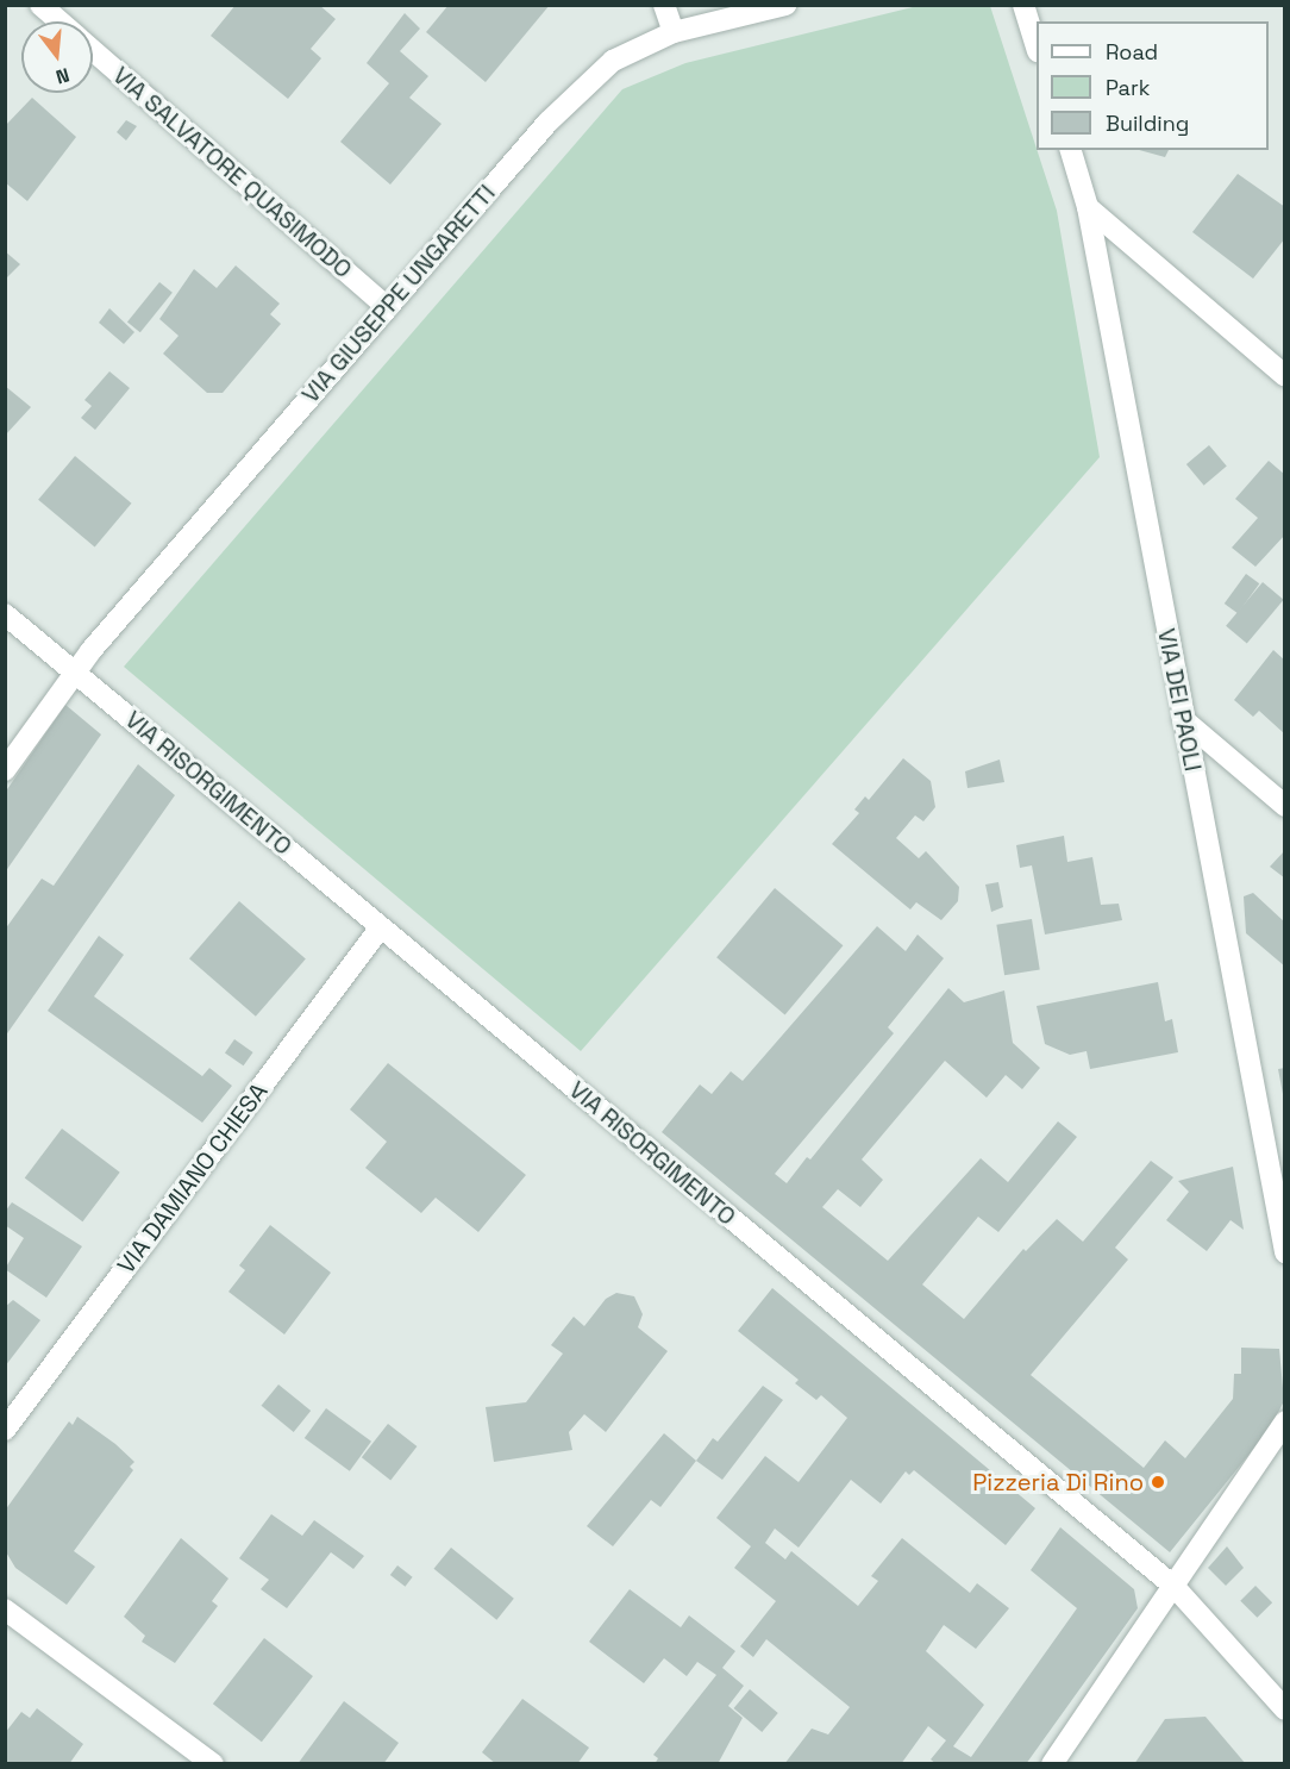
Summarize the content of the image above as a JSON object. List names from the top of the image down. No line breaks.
{"streets":{"street":["VIA SALVATORE QUASIMODO","VIA GIUSEPPE UNGARETTI","VIA DEI PAOLI","VIA RISORGIMENTO","VIA DAMIANO CHIESA"]},"crossings":[["VIA SALVATORE QUASIMODO","VIA GIUSEPPE UNGARETTI"],["VIA GIUSEPPE UNGARETTI","VIA RISORGIMENTO"],["VIA RISORGIMENTO","VIA DAMIANO CHIESA"]],"places":["Pizzeria Di Rino"],"legend":["Road","Park","Building"],"north":"bottom"}
